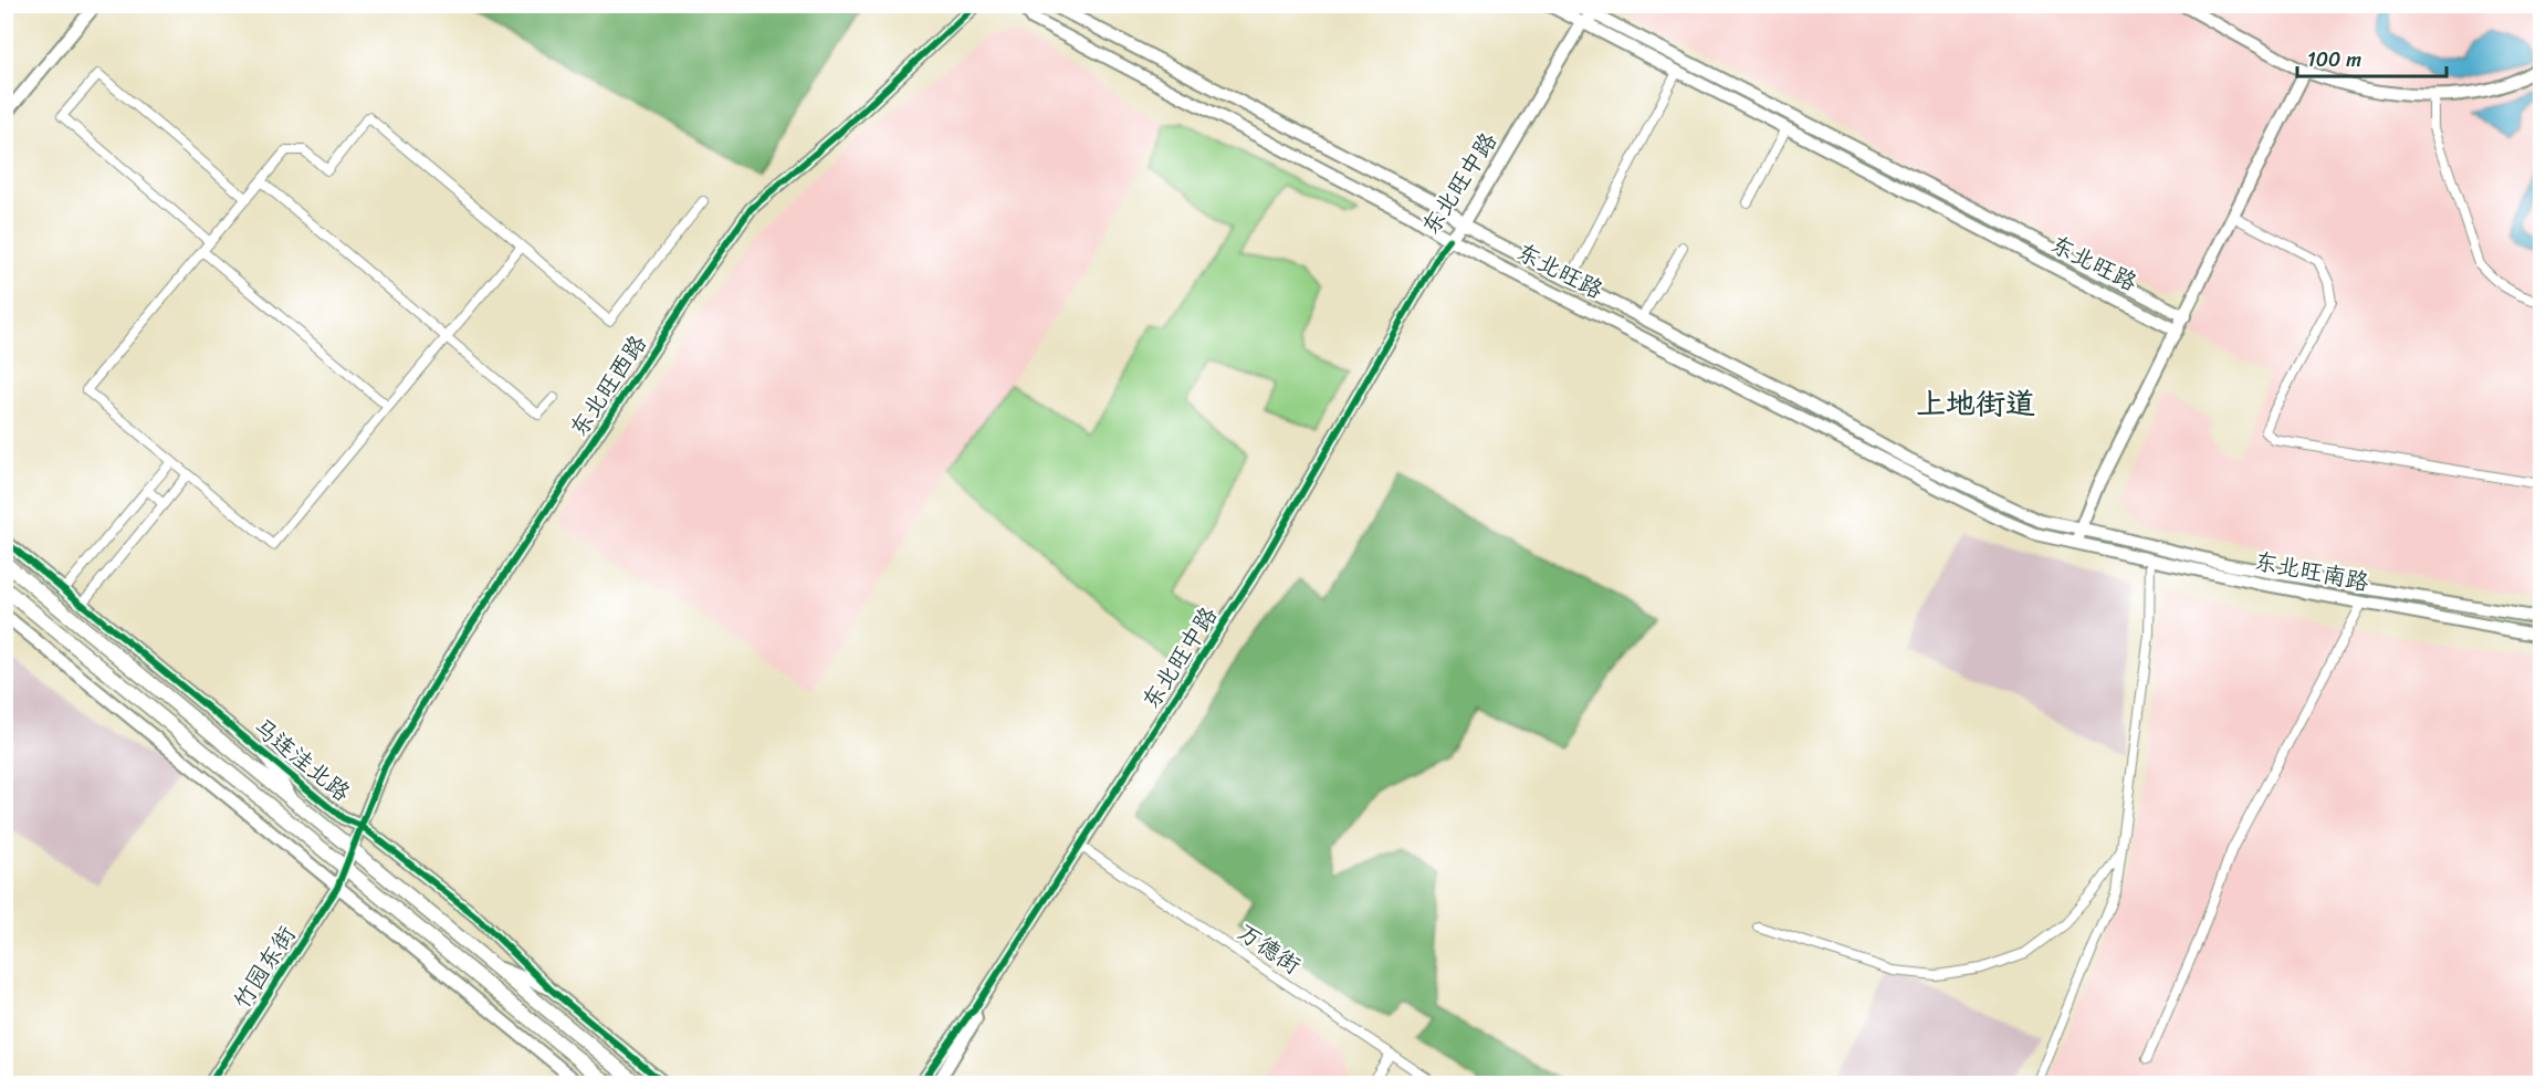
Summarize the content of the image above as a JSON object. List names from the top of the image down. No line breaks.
{"streets":{"main road":["马连洼北路"],"street":["东北旺中路","东北旺路","东北旺西路","东北旺南路","万德街","竹园东街"]},"crossings":[["东北旺中路","东北旺路"],["东北旺中路","万德街"],["东北旺路","东北旺南路"],["东北旺西路","马连洼北路"],["东北旺西路","竹园东街"]],"districts":["上地街道"],"scale_bar":"100 m"}
